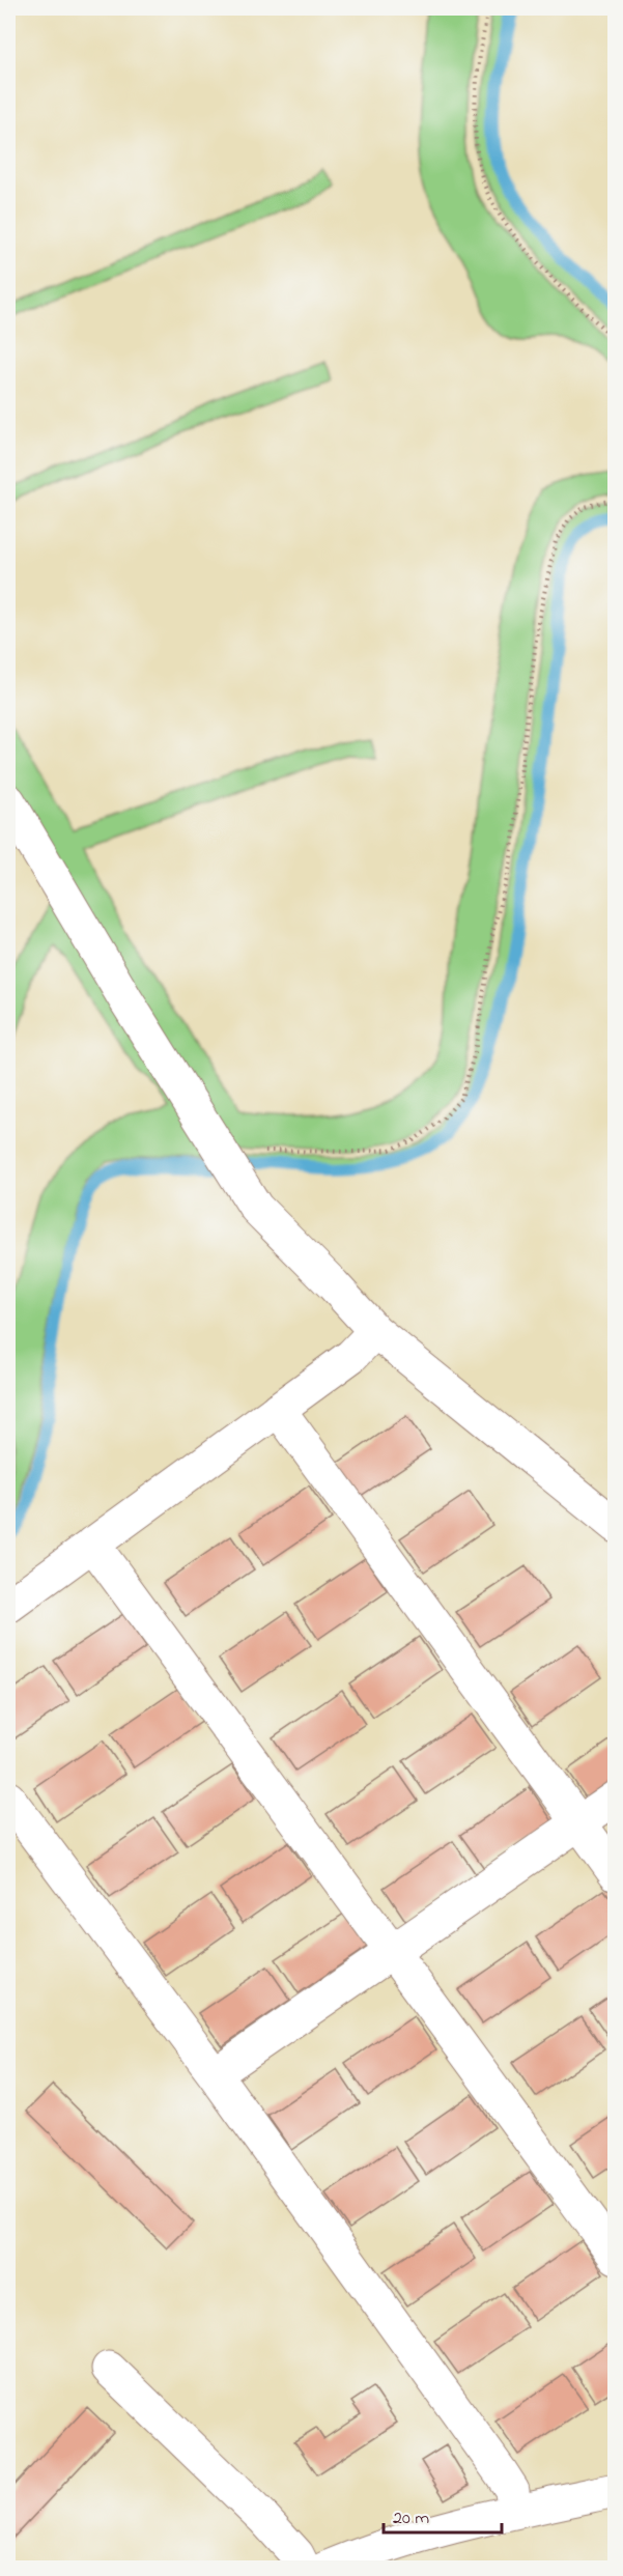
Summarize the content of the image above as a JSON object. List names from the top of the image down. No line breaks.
{"scale_bar":"20 m"}
